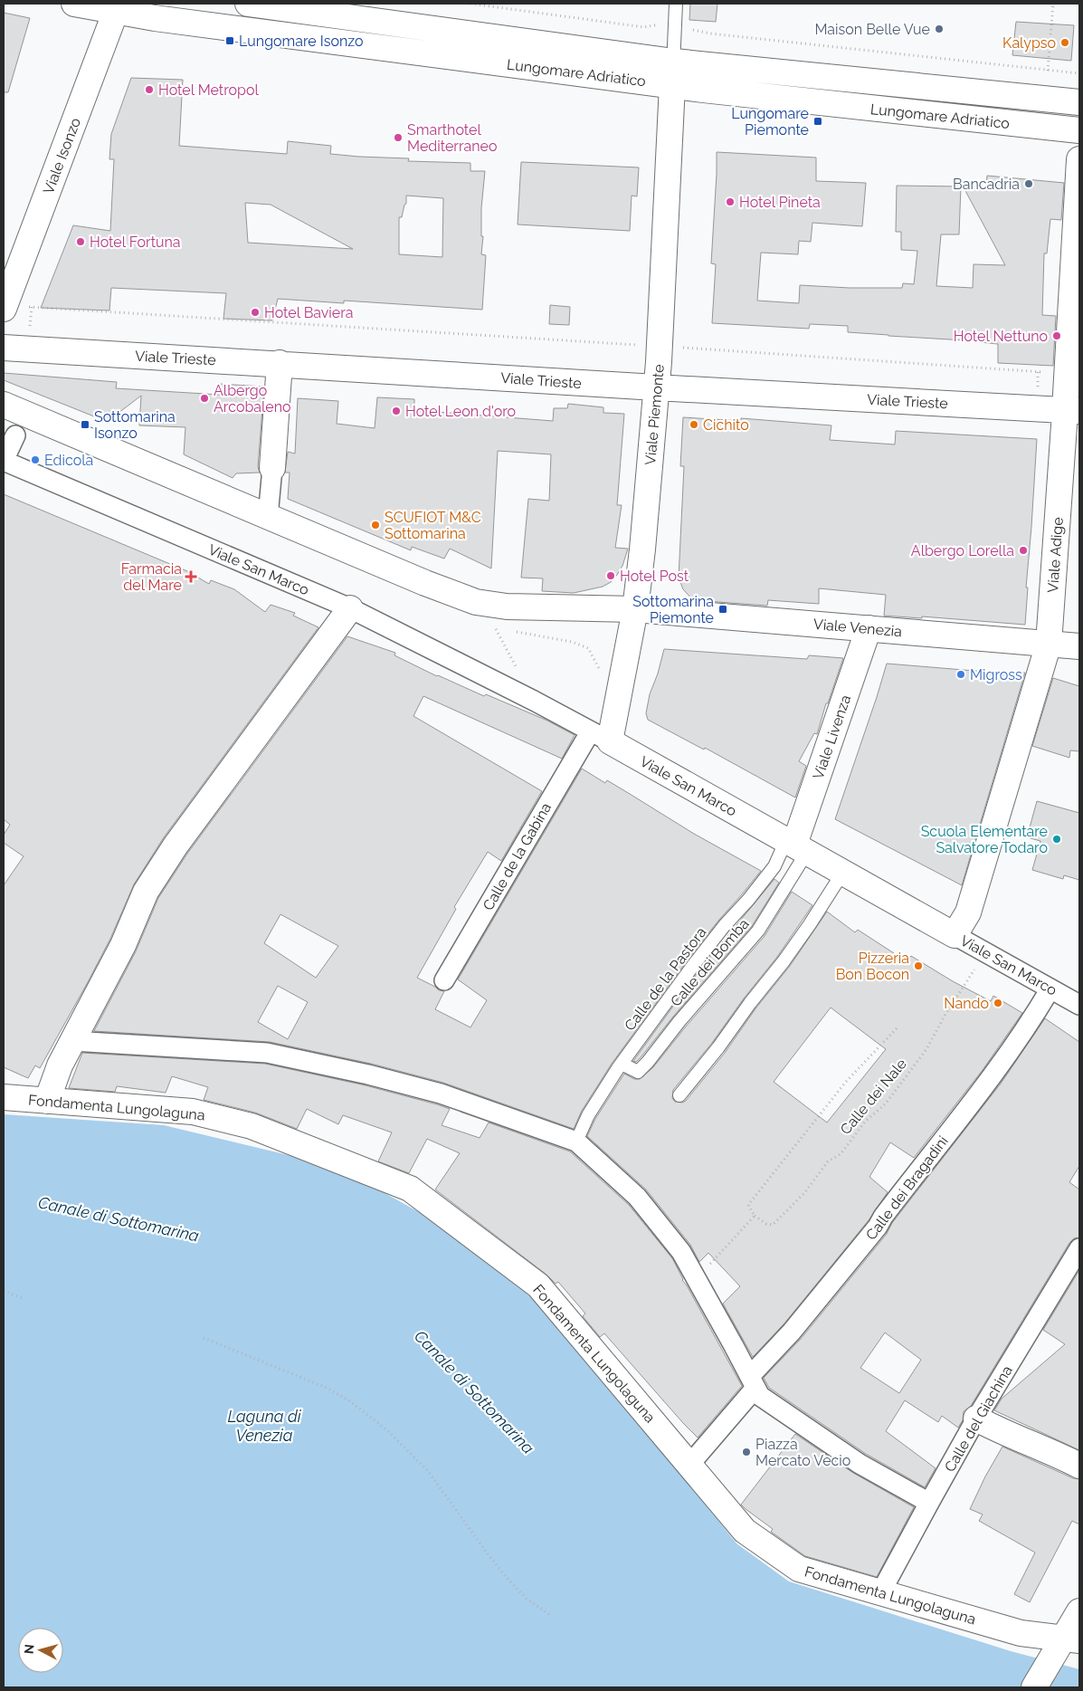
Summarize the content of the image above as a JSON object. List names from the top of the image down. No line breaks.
{"streets":{"street":["Lungomare Adriatico","Viale Isonzo","Viale Trieste","Viale Piemonte","Viale Adige","Viale San Marco","Viale Venezia","Viale Livenza","Calle de la Gabina","Fondamenta Lungolaguna","Calle dei Bragadini","Calle del Giachina"],"lane":["Calle dei Bomba","Calle de la Pastora"],"path":["Calle dei Nale"]},"crossings":[["Lungomare Adriatico","Viale Isonzo"],["Lungomare Adriatico","Viale Piemonte"],["Viale Trieste","Viale Piemonte"],["Viale Trieste","Viale Adige"],["Viale Piemonte","Viale San Marco"],["Viale Piemonte","Viale Venezia"],["Viale Piemonte","Calle de la Gabina"],["Viale Adige","Viale San Marco"],["Viale Adige","Viale Venezia"],["Viale San Marco","Viale Livenza"],["Viale San Marco","Calle de la Gabina"],["Viale San Marco","Calle dei Bomba"],["Viale San Marco","Calle de la Pastora"],["Viale San Marco","Calle dei Nale"],["Viale San Marco","Calle dei Bragadini"],["Viale Venezia","Viale Livenza"],["Viale Livenza","Calle dei Bomba"],["Viale Livenza","Calle de la Pastora"],["Calle dei Bomba","Calle de la Pastora"],["Fondamenta Lungolaguna","Calle dei Bragadini"],["Fondamenta Lungolaguna","Calle del Giachina"]],"water":["Canale di Sottomarina","Laguna di Venezia"],"places":{"other":["Maison Belle Vue","Kalypso","Hotel Metropol","Smarthotel Mediterraneo","Bancadria","Hotel Pineta","Hotel Fortuna","Hotel Baviera","Hotel Nettuno","Albergo Arcobaleno","Hotel Leon d'oro","Cichito","Edicola","SCUFIOT M&C Sottomarina","Albergo Lorella","Hotel Post","Migross","Scuola Elementare Salvatore Todaro","Pizzeria Bon Bocon","Nando","Piazza Mercato Vecio"],"transit":["Lungomare Isonzo","Lungomare Piemonte","Sottomarina Isonzo","Sottomarina Piemonte"],"health":["Farmacia del Mare"]},"north":"left"}
